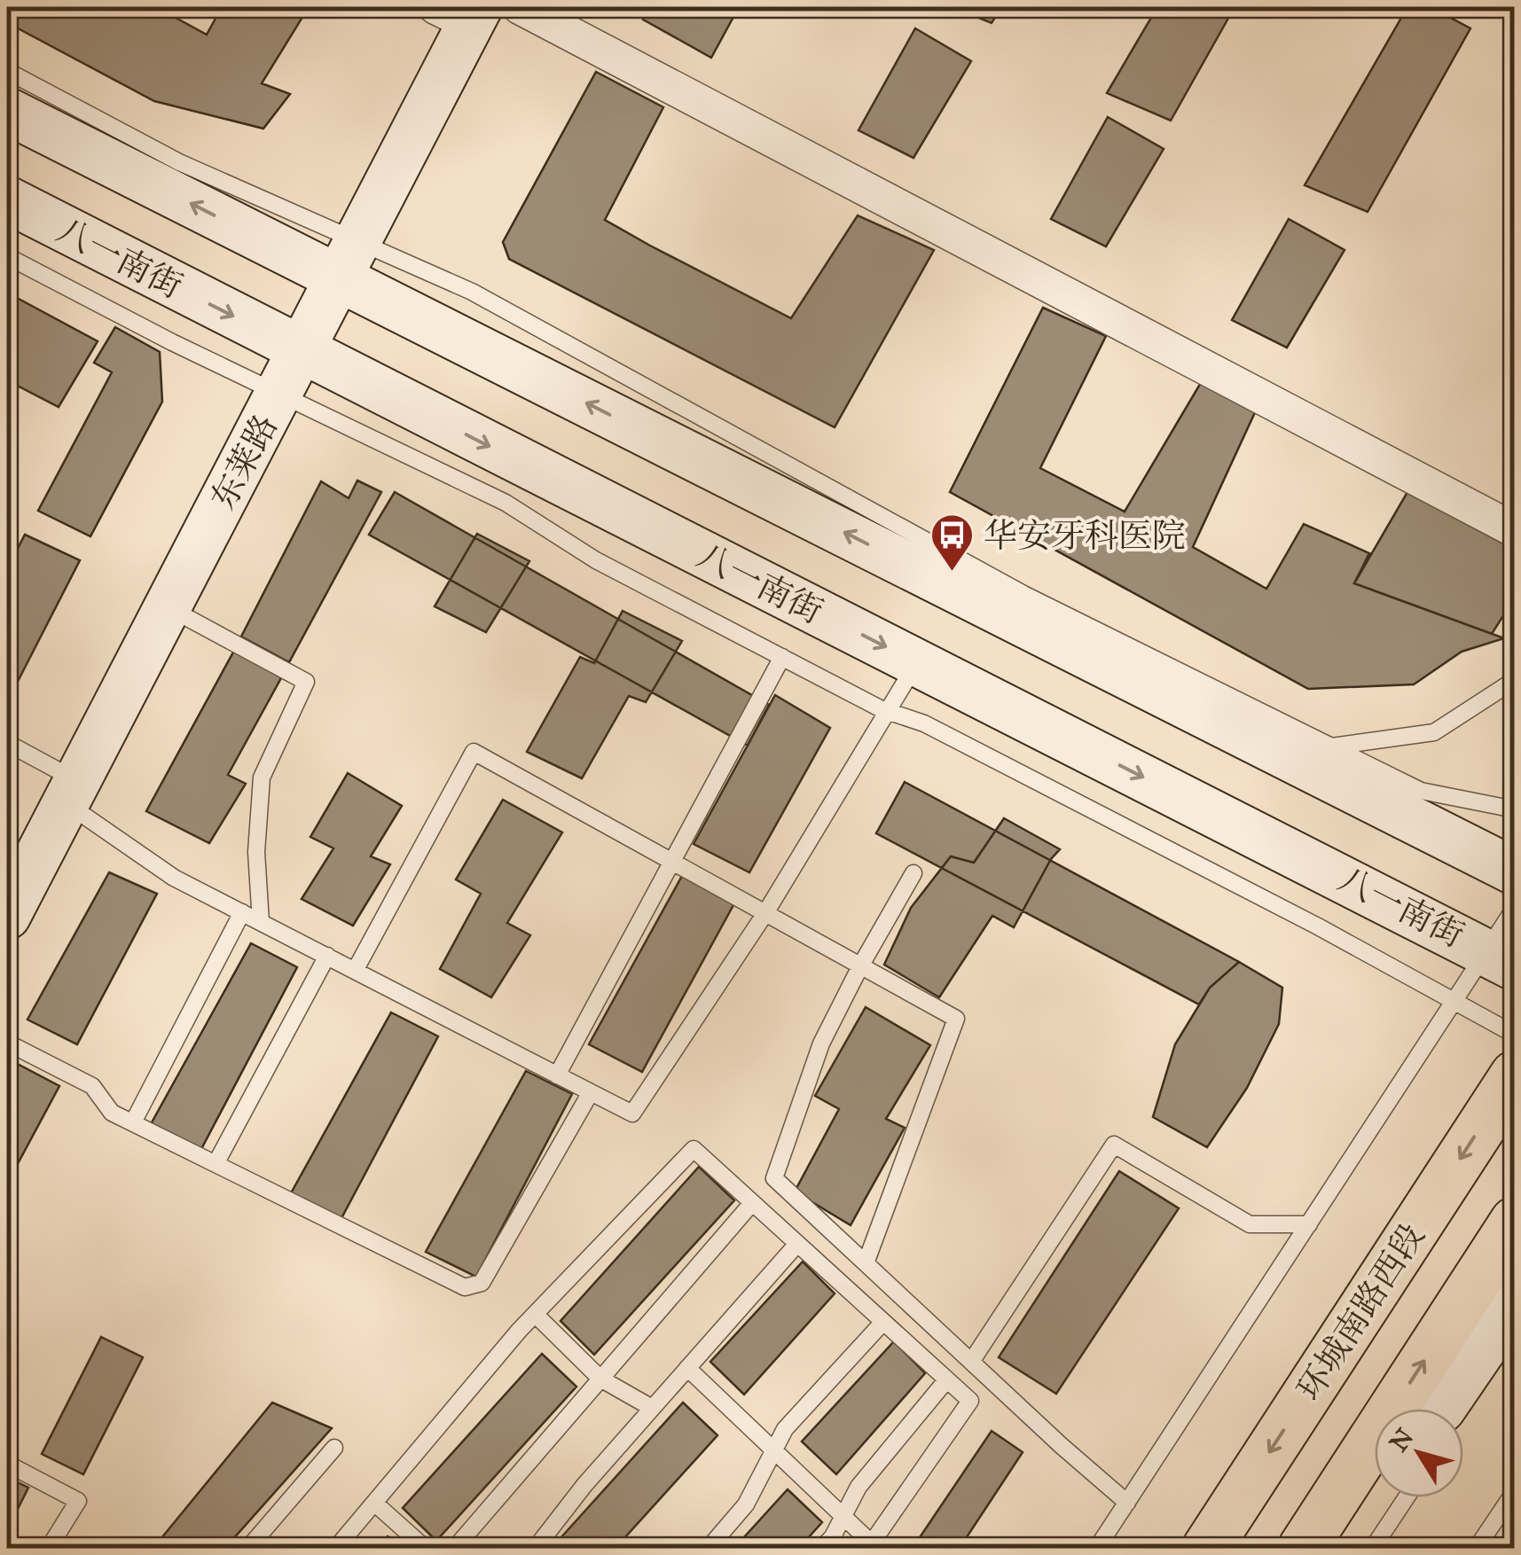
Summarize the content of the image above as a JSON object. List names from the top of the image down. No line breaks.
{"streets":{"main road":["八一南街","东莱路","环城南路西段"]},"crossings":[["八一南街","东莱路"]],"places":{"bus stop":["华安牙科医院"]},"north":"top left"}
